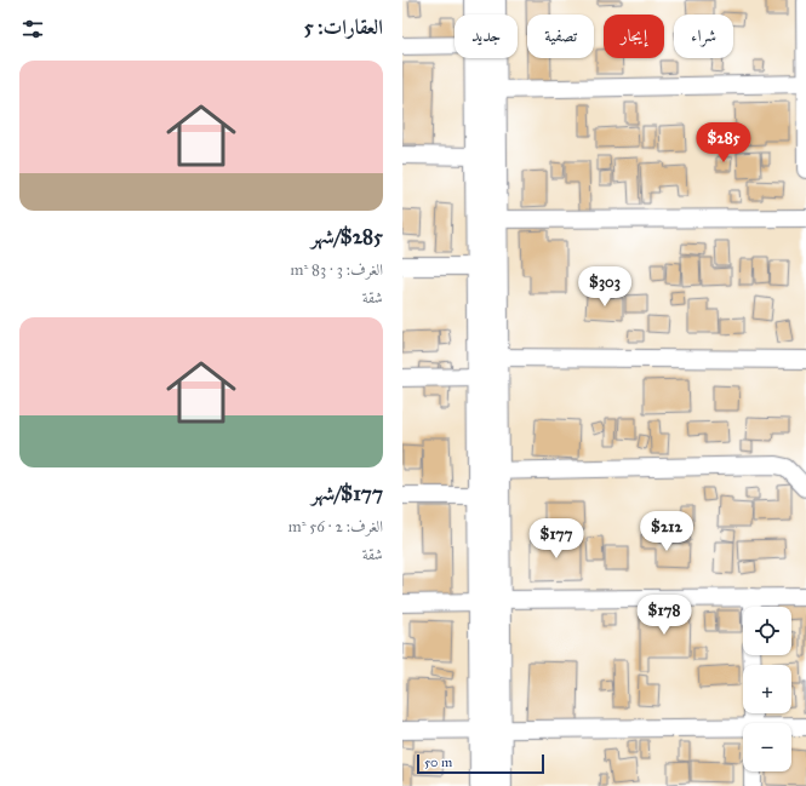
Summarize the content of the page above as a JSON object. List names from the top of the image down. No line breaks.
{"scale_bar":"50 m","page":{"heading":"العقارات: 5","chip":["شراء","إيجار","تصفية","جديد"],"list":[{"name":"$285/شهر","note":"الغرف: 3 · 83 m² · شقة"},{"name":"$177/شهر","note":"الغرف: 2 · 56 m² · شقة"}],"price":["$285","$303","$212","$177","$178"],"map_buttons":["+","−"],"scale":"50 m"}}
